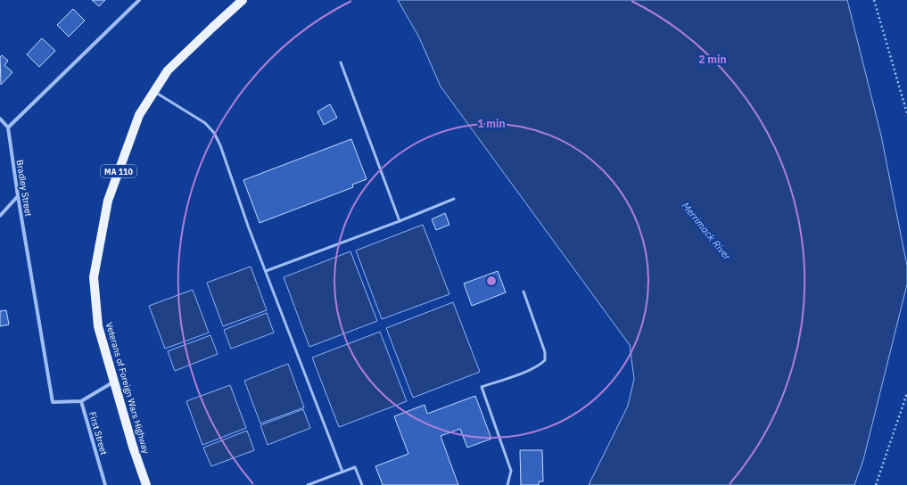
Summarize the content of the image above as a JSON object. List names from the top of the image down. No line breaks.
{"streets":{"main road":["MA 110","Veterans of Foreign Wars Highway"],"street":["Bradley Street","First Street"]},"crossings":[["Bradley Street","First Street"],["Veterans of Foreign Wars Highway","First Street"]],"water":["Merrimack River"],"rings":["2 min","1 min"]}
